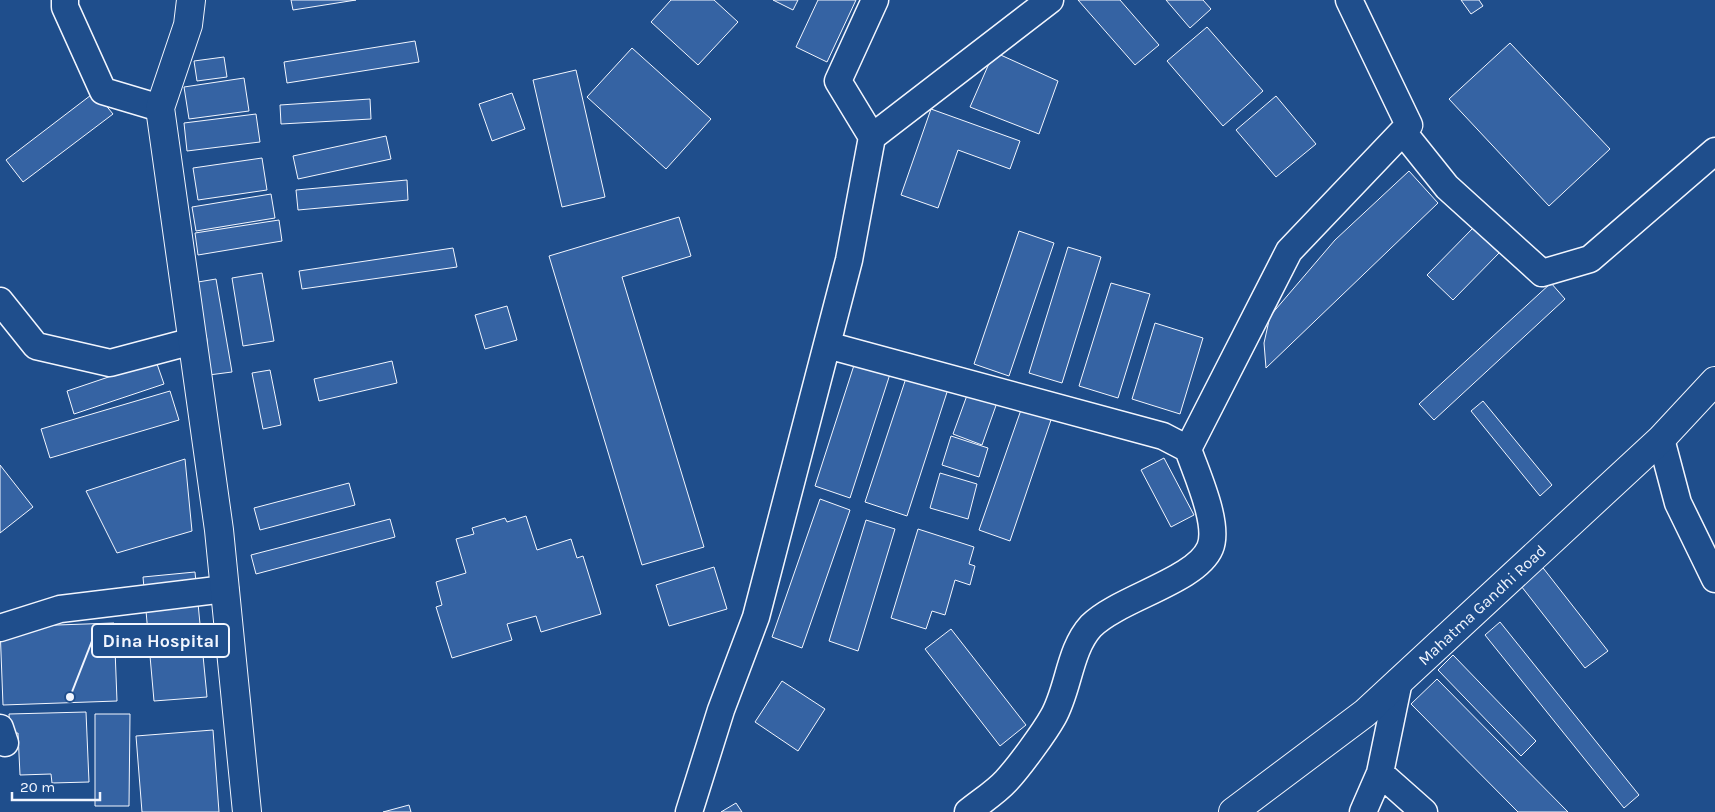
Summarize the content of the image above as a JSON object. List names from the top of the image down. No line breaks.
{"streets":{"street":["Mahatma Gandhi Road"]},"places":["Dina Hospital"],"scale_bar":"20 m"}
